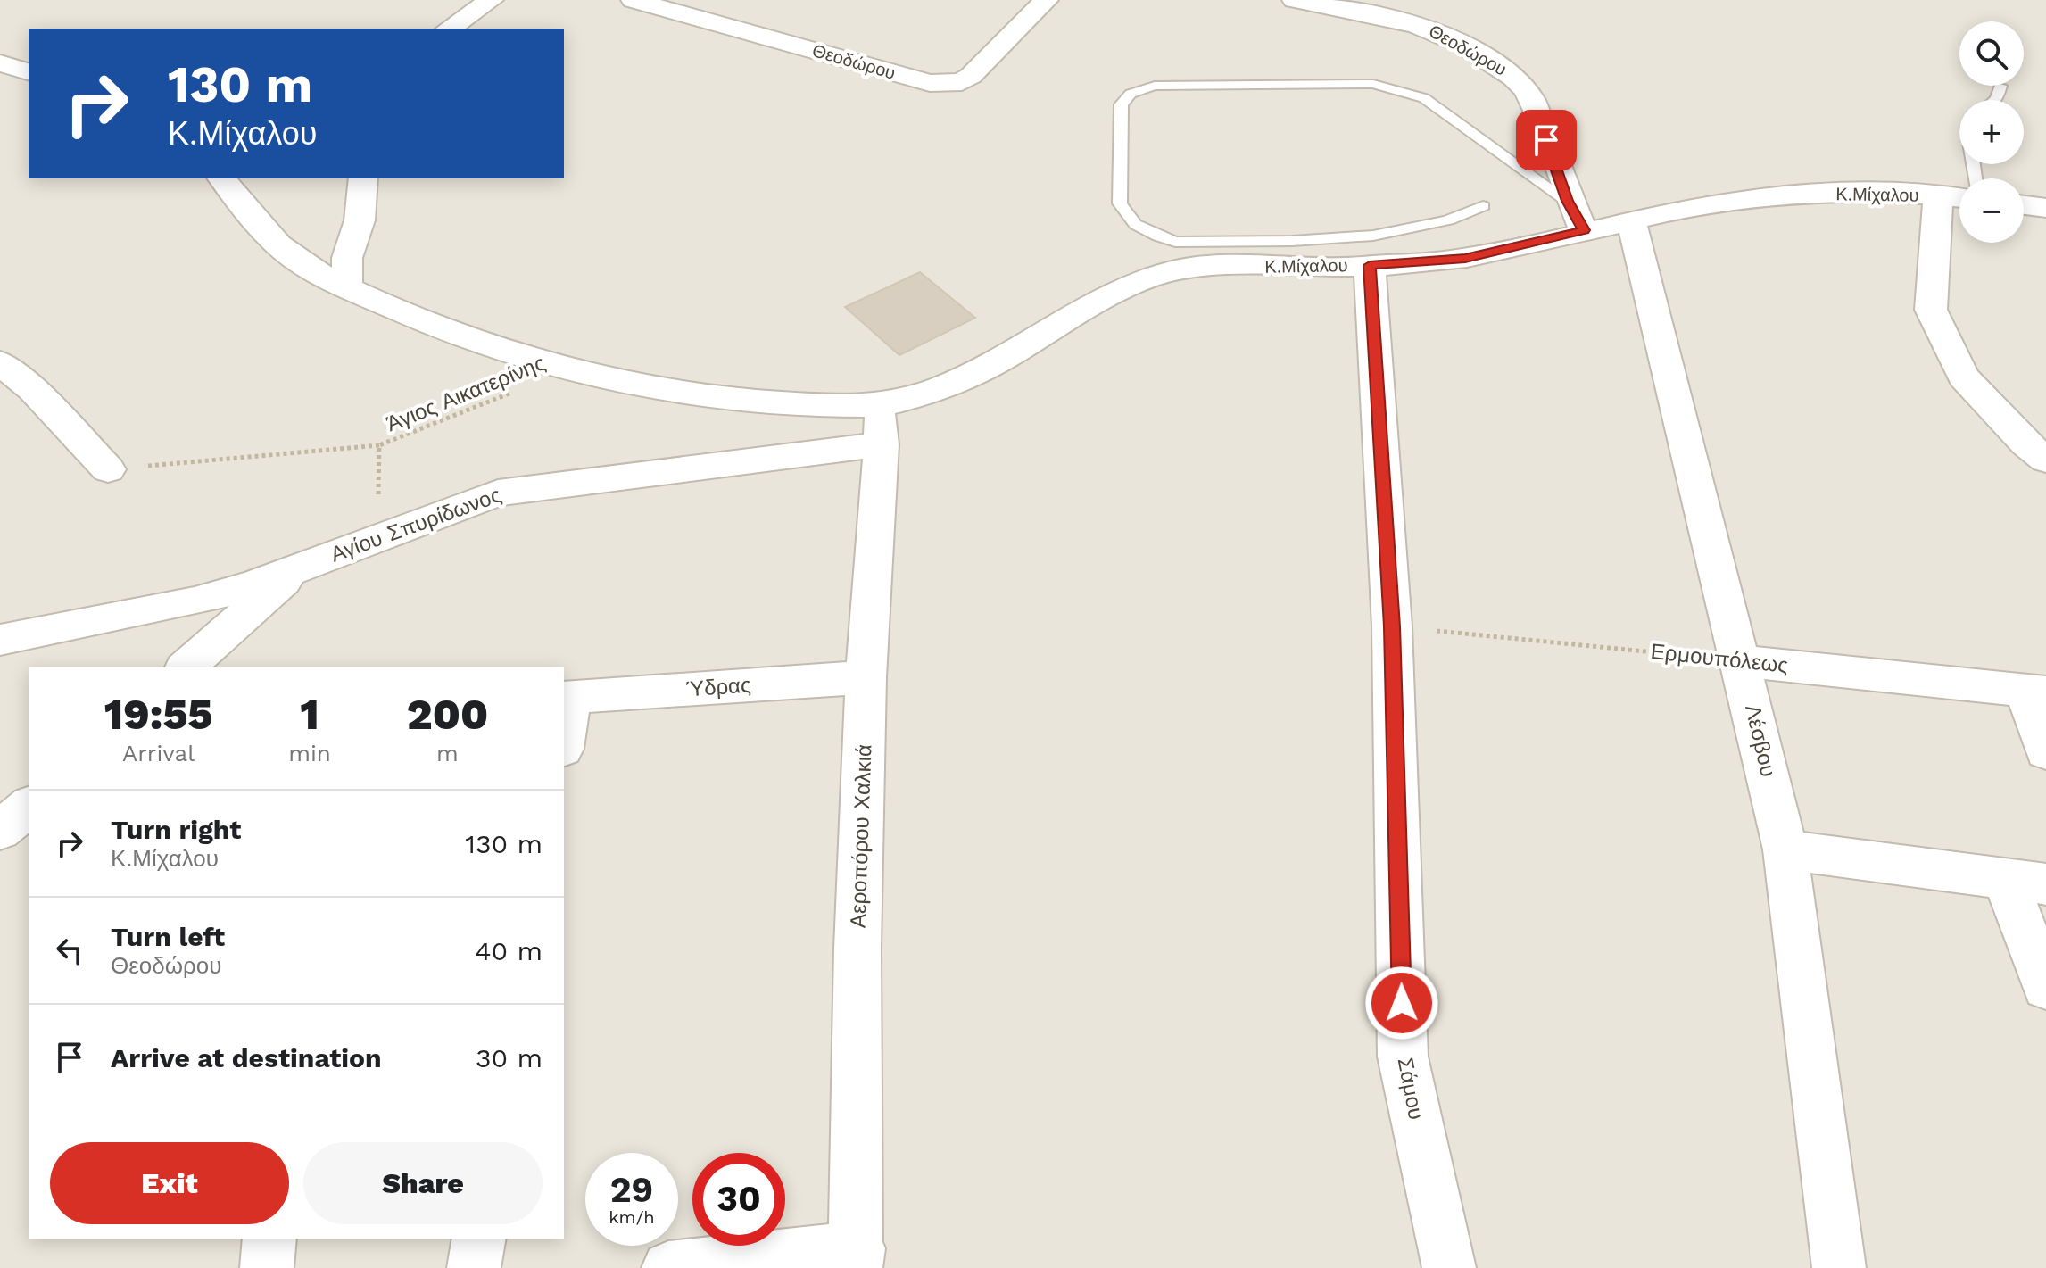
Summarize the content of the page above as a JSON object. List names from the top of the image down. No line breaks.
{"streets":{"street":["Θεοδώρου","Κ.Μίχαλου","Αγίου Σπυρίδωνος","Ερμουπόλεως","Ύδρας","Λέσβου","Αεροπόρου Χαλκιά","Σάμου"],"path":["Άγιος Αικατερίνης"]},"crossings":[["Θεοδώρου","Κ.Μίχαλου"],["Κ.Μίχαλου","Αγίου Σπυρίδωνος"],["Κ.Μίχαλου","Λέσβου"],["Κ.Μίχαλου","Αεροπόρου Χαλκιά"],["Κ.Μίχαλου","Σάμου"],["Άγιος Αικατερίνης","Αγίου Σπυρίδωνος"],["Αγίου Σπυρίδωνος","Αεροπόρου Χαλκιά"],["Ερμουπόλεως","Λέσβου"],["Ερμουπόλεως","Σάμου"],["Ύδρας","Αεροπόρου Χαλκιά"]],"page":{"map_buttons":["+","−"],"turn":["130 m","Κ.Μίχαλου"],"eta":["19:55","Arrival","1","min","200","m"],"list":[{"name":"Turn right","note":"Κ.Μίχαλου","value":"130 m"},{"name":"Turn left","note":"Θεοδώρου","value":"40 m"},{"name":"Arrive at destination","value":"30 m"}],"buttons":["Exit","Share"],"speed":"29 km/h","limit":"30"}}
